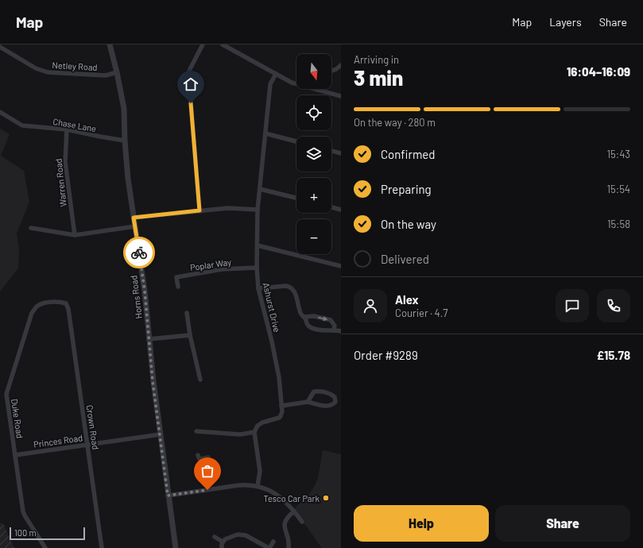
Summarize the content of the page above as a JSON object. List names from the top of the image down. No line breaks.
{"streets":{"street":["Netley Road","Chase Lane","Warren Road","Poplar Way","Horns Road","Ashurst Drive","Duke Road","Crown Road","Princes Road"]},"crossings":[["Netley Road","Horns Road"],["Chase Lane","Warren Road"],["Chase Lane","Horns Road"],["Poplar Way","Ashurst Drive"],["Horns Road","Princes Road"],["Duke Road","Crown Road"],["Duke Road","Princes Road"],["Crown Road","Princes Road"]],"places":["Tesco Car Park"],"scale_bar":"100 m","north":"bottom","page":{"header":"Map","nav":["Map","Layers","Share"],"heading":["3 min","Arriving in","16:04–16:09"],"panel":["Alex","Courier · 4.7","Order #9289","£15.78"],"map_buttons":["+","−"],"bar":"On the way · 280 m","list":[["Confirmed","15:43"],["Preparing","15:54"],["On the way","15:58"],"Delivered"],"buttons":["Help","Share"],"scale":"100 m"}}
